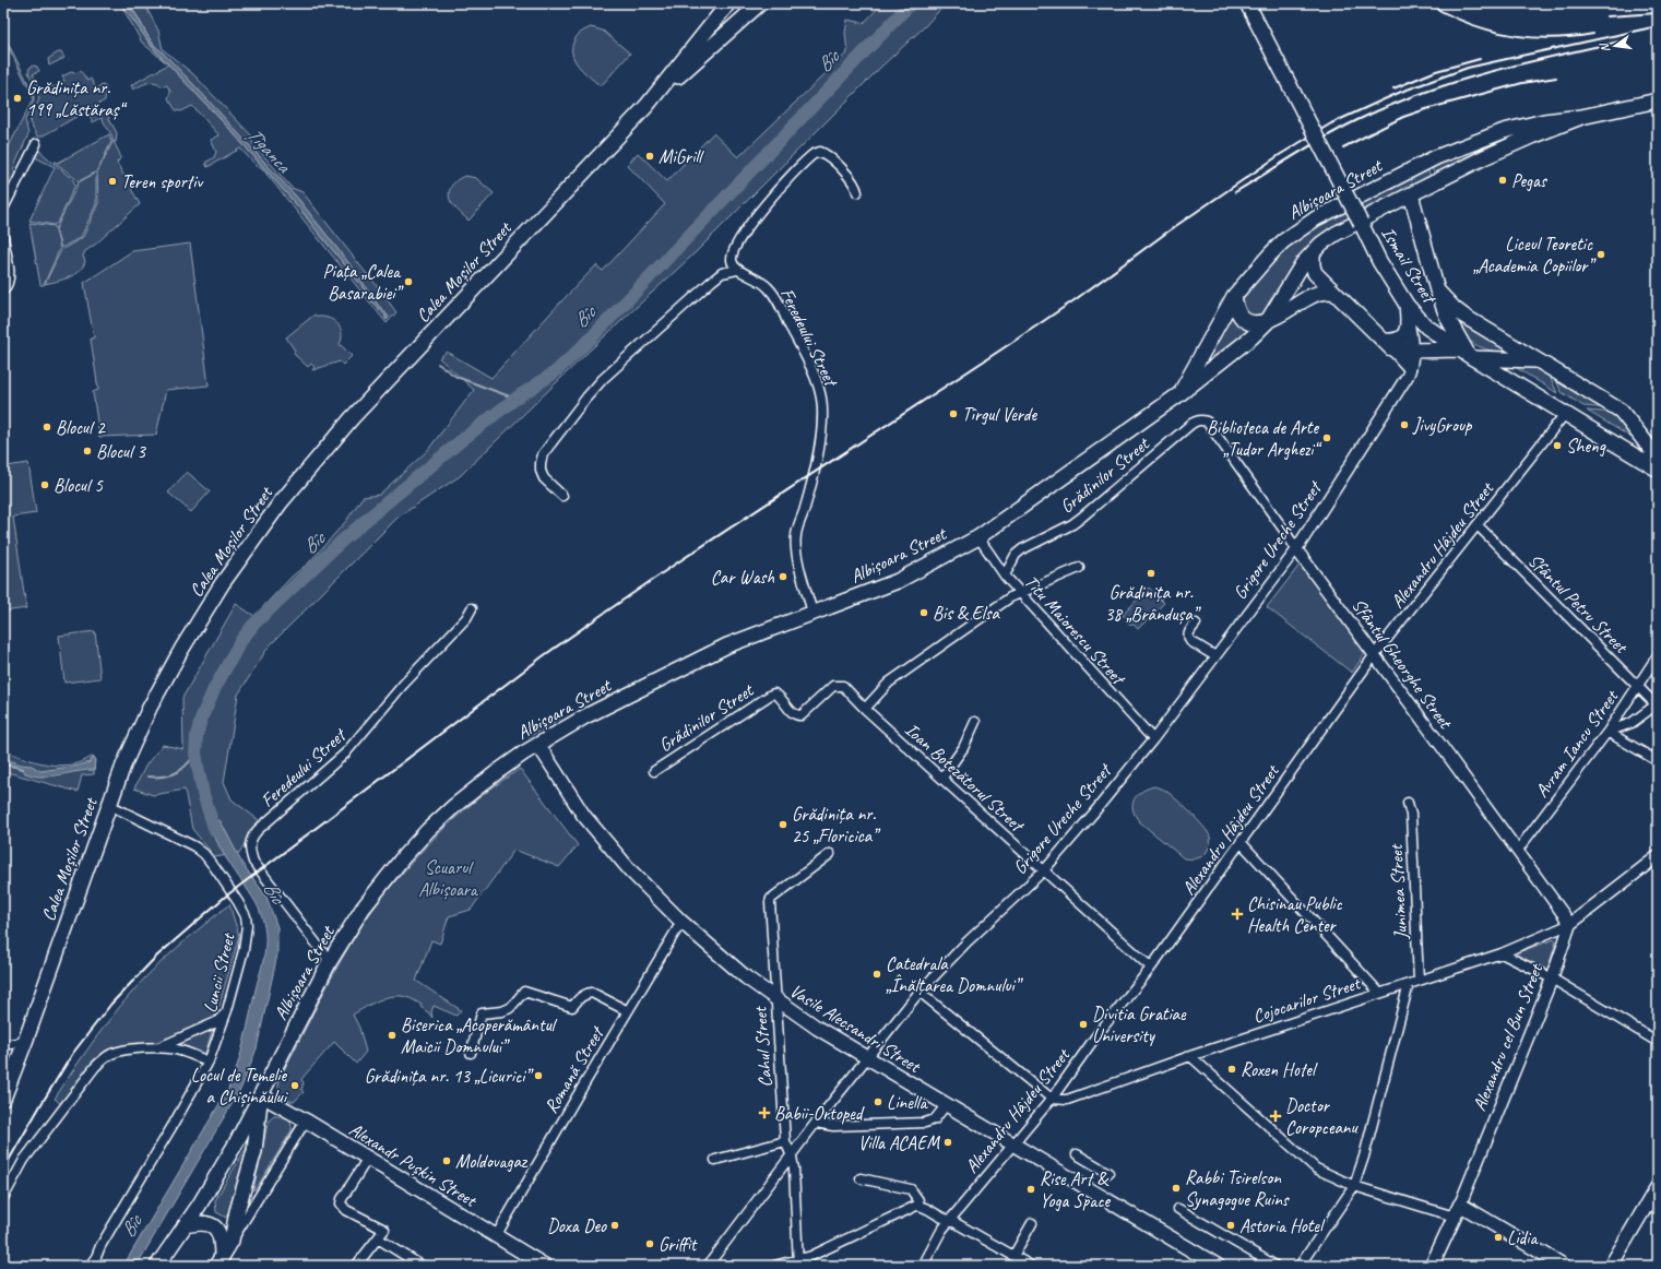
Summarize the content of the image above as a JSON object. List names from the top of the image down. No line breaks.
{"streets":{"main road":["Albișoara Street","Ismail Street","Calea Moșilor Street","Vasile Alecsandri Street","Alexandru cel Bun Street","Alexandr Pușkin Street"],"street":["Feredeului Street","Grădinilor Street","Grigore Ureche Street","Alexandru Hâjdeu Street","Sfântul Petru Street","Titu Maiorescu Street","Sfântul Gheorghe Street","Avram Iancu Street","Ioan Botezătorul Street","Junimea Street","Luncii Street","Cojocarilor Street","Cahul Street","Romană Street"]},"crossings":[["Albișoara Street","Feredeului Street"],["Albișoara Street","Titu Maiorescu Street"],["Albișoara Street","Vasile Alecsandri Street"],["Albișoara Street","Alexandr Pușkin Street"],["Ismail Street","Grigore Ureche Street"],["Ismail Street","Alexandru Hâjdeu Street"],["Calea Moșilor Street","Luncii Street"],["Grădinilor Street","Titu Maiorescu Street"],["Grădinilor Street","Sfântul Gheorghe Street"],["Grădinilor Street","Ioan Botezătorul Street"],["Grigore Ureche Street","Titu Maiorescu Street"],["Grigore Ureche Street","Sfântul Gheorghe Street"],["Grigore Ureche Street","Ioan Botezătorul Street"],["Grigore Ureche Street","Vasile Alecsandri Street"],["Grigore Ureche Street","Cahul Street"],["Alexandru Hâjdeu Street","Sfântul Petru Street"],["Alexandru Hâjdeu Street","Sfântul Gheorghe Street"],["Alexandru Hâjdeu Street","Ioan Botezătorul Street"],["Alexandru Hâjdeu Street","Cojocarilor Street"],["Alexandru Hâjdeu Street","Vasile Alecsandri Street"],["Sfântul Petru Street","Avram Iancu Street"],["Sfântul Gheorghe Street","Avram Iancu Street"],["Sfântul Gheorghe Street","Cojocarilor Street"],["Sfântul Gheorghe Street","Alexandru cel Bun Street"],["Junimea Street","Cojocarilor Street"],["Cojocarilor Street","Alexandru cel Bun Street"],["Vasile Alecsandri Street","Cahul Street"],["Vasile Alecsandri Street","Romană Street"],["Romană Street","Alexandr Pușkin Street"]],"water":["Bîc","Țîganca"],"parks":["Scuarul Albișoara"],"places":{"other":["Grădinița nr. 199 „Lăstăraș“","MiGrill","Pegas","Teren sportiv","Liceul Teoretic „Academia Copiilor”","Piața „Calea Basarabiei”","Tîrgul Verde","JivyGroup","Blocul 2","Biblioteca de Arte „Tudor Arghezi“","Sheng","Blocul 3","Blocul 5","Grădinița nr. 38 „Brândușa”","Car Wash","Bis & Elsa","Grădinița nr. 25 „Floricica”","Catedrala „Înălțarea Domnului”","Divitia Gratiae University","Biserica „Acoperământul Maicii Domnului”","Roxen Hotel","Grădinița nr. 13 „Licurici”","Locul de Temelie a Chișinăului","Linella","Villa ACAEM","Moldovagaz","Rabbi Tsirelson Synagogue Ruins","Rise Art & Yoga Space","Doxa Deo","Astoria Hotel","Lidia","Griffit"],"health":["Chisinau Public Health Center","Babii-Ortoped","Doctor Coropceanu"]},"north":"left"}
